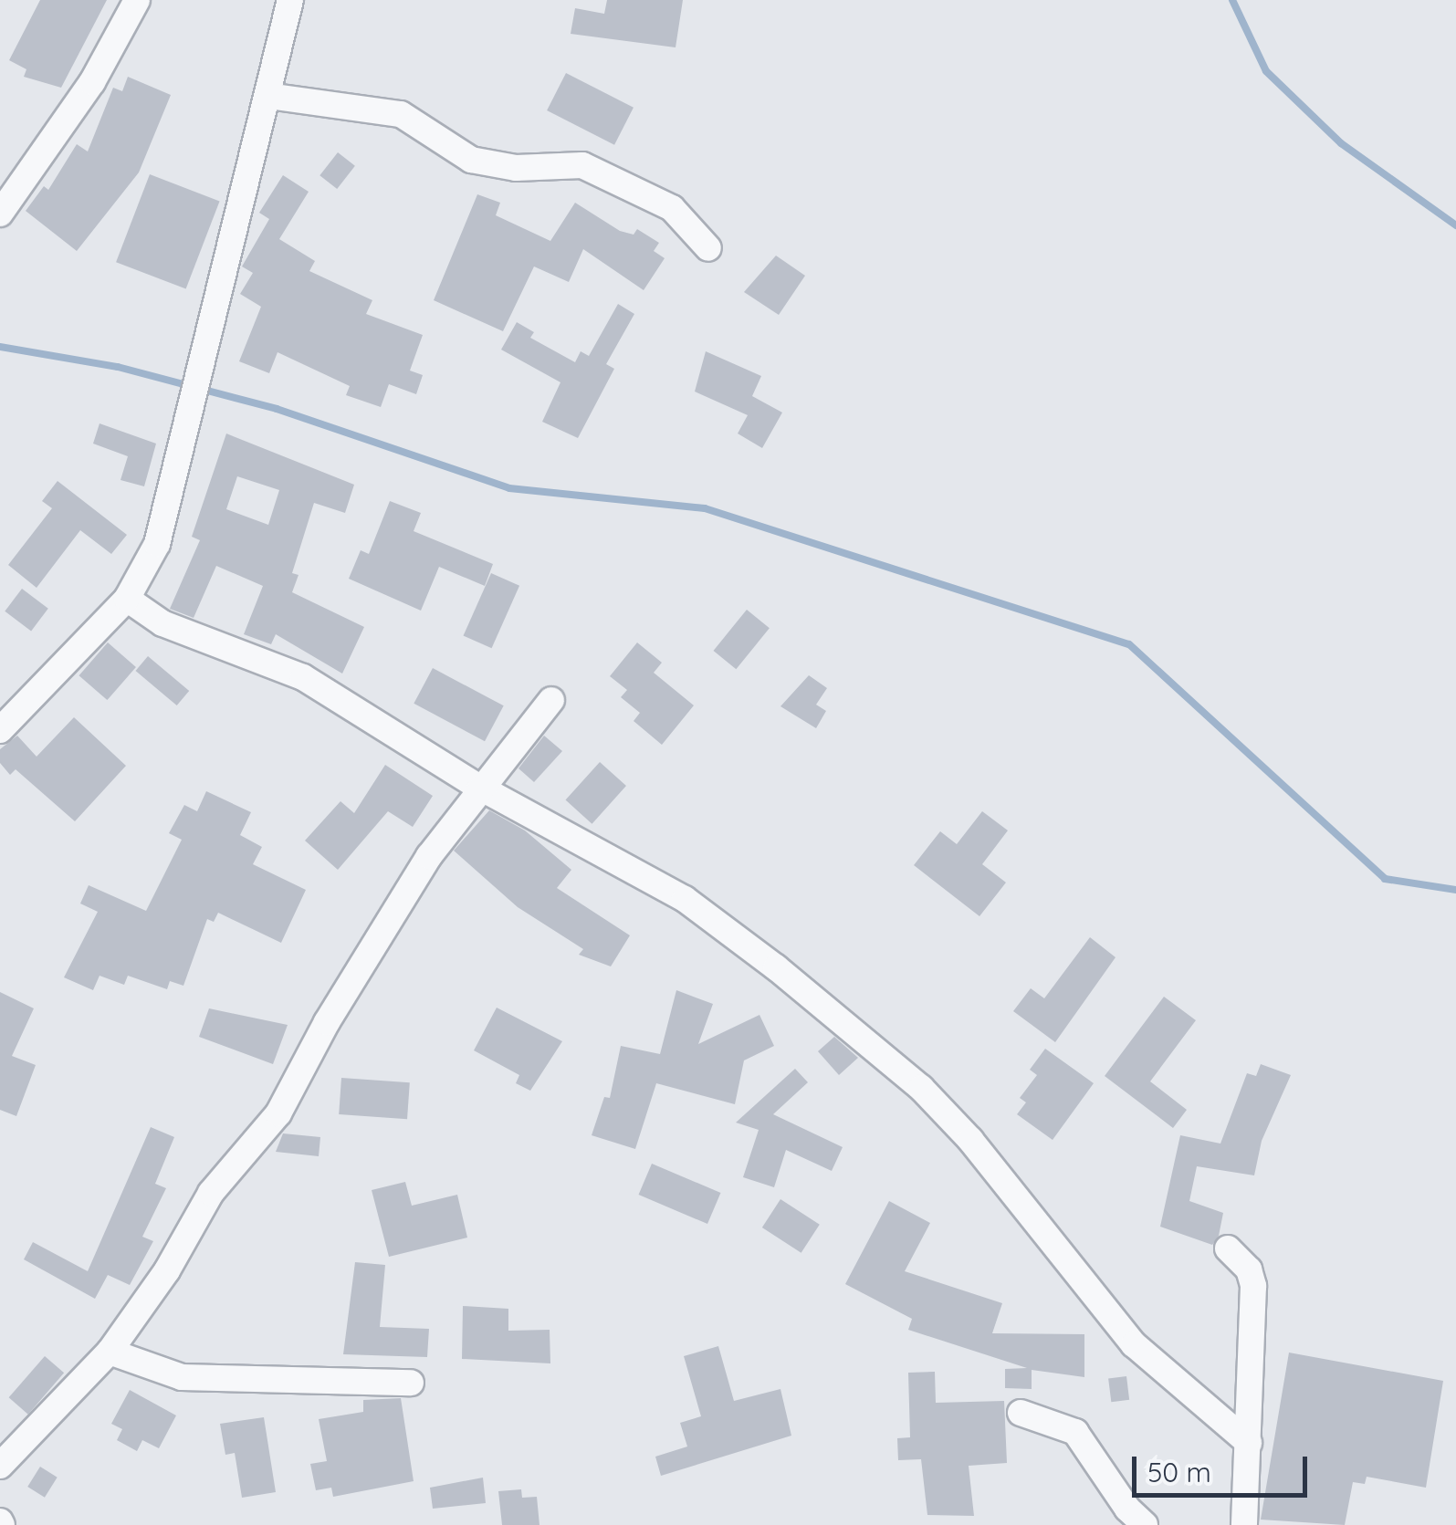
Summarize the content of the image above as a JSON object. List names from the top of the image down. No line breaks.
{"scale_bar":"50 m"}
